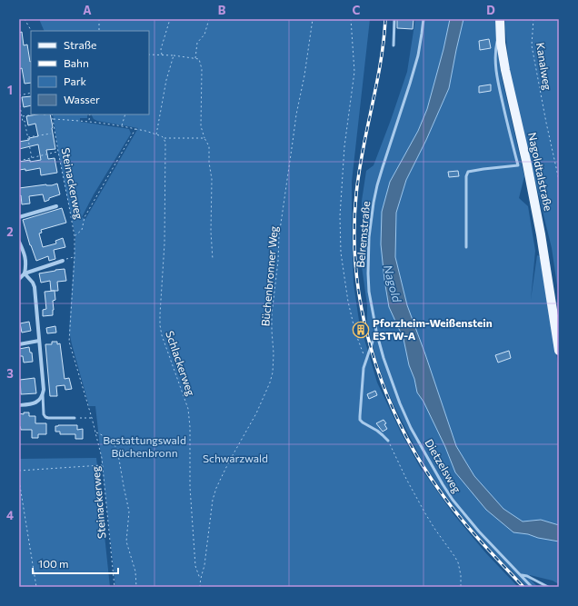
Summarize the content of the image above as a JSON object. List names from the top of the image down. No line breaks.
{"streets":{"main road":["Nagoldtalstraße"],"lane":["Belremstraße","Dietzelsweg"],"path":["Kanalweg","Steinackerweg","Büchenbronner Weg","Schlackerweg"]},"crossings":[["Belremstraße","Dietzelsweg"],["Büchenbronner Weg","Schlackerweg"]],"water":["Nagold"],"parks":["Bestattungswald Büchenbronn","Schwarzwald"],"places":{"building":["Pforzheim-Weißenstein ESTW-A"]},"legend":["Straße","Bahn","Park","Wasser"],"scale_bar":"100 m","grid":{"columns":["A","B","C","D"],"rows":["1","2","3","4"]}}
